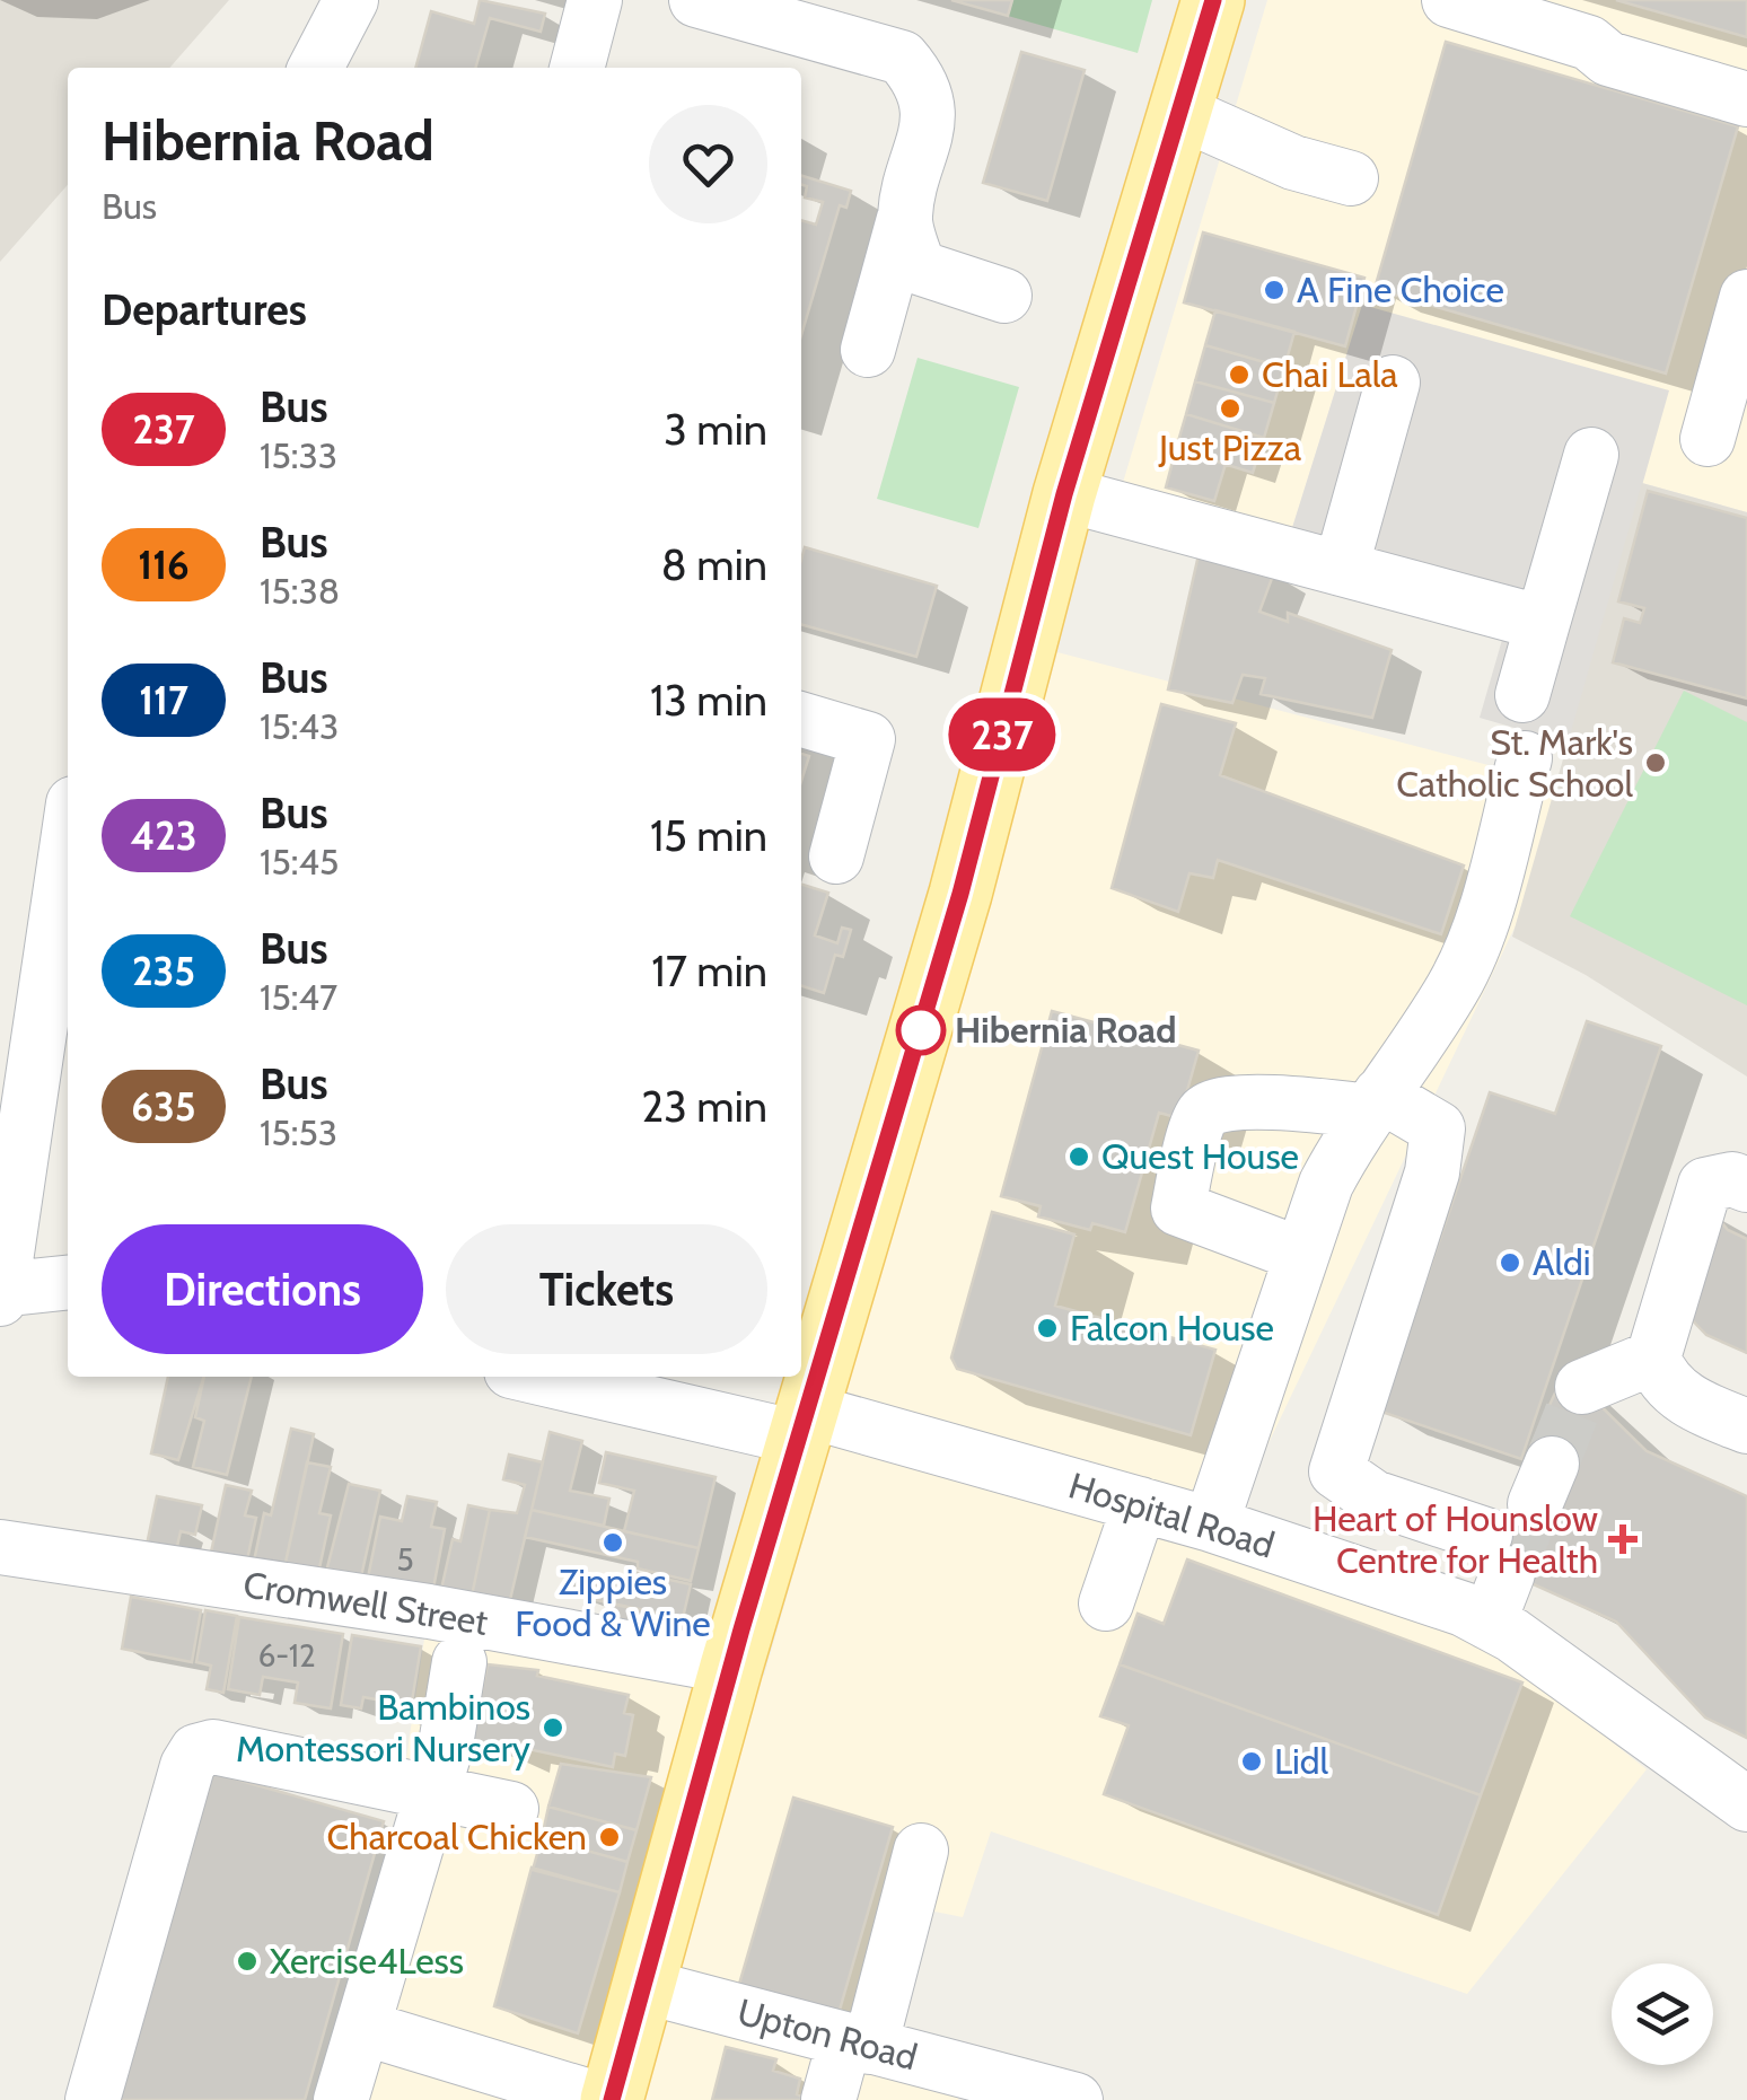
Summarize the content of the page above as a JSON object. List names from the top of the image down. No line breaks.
{"streets":{"street":["Hospital Road","Cromwell Street","Upton Road"]},"places":{"other":["A Fine Choice","Chai Lala","Just Pizza","St. Mark's Catholic School","Hibernia Road","Quest House","Aldi","Falcon House","Zippies Food & Wine","Bambinos Montessori Nursery","Lidl","Charcoal Chicken","Xercise4Less"],"health":["Heart of Hounslow Centre for Health"]},"lines":["bus line 237"],"house_numbers":["5","6-12"],"page":{"on_map":"237","heading":[["Hibernia Road","Bus"],"Departures"],"list":[{"mark":"237","name":"Bus","note":"15:33","value":"3 min"},{"mark":"116","name":"Bus","note":"15:38","value":"8 min"},{"mark":"117","name":"Bus","note":"15:43","value":"13 min"},{"mark":"423","name":"Bus","note":"15:45","value":"15 min"},{"mark":"235","name":"Bus","note":"15:47","value":"17 min"},{"mark":"635","name":"Bus","note":"15:53","value":"23 min"}],"buttons":["Directions","Tickets"]}}
